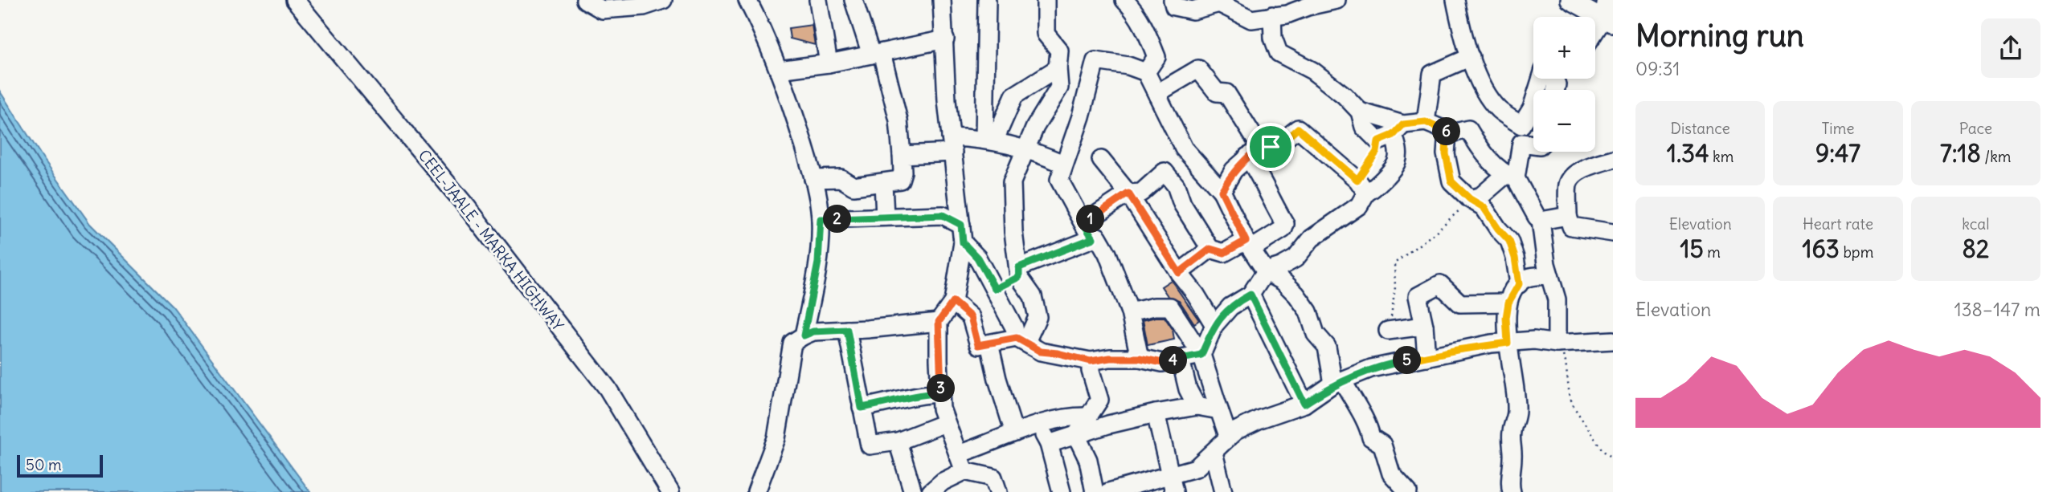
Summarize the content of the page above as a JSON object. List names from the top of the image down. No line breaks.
{"streets":{"street":["CEEL-JAALE - MARKA HIGHWAY"]},"scale_bar":"50 m","page":{"heading":["Morning run","09:31"],"map_buttons":["+","−"],"stats":[["Distance","1.34 km"],["Time","9:47"],["Pace","7:18 /km"],["Elevation","15 m"],["Heart rate","163 bpm"],["kcal","82"]],"pins":["6","1","2","4","5","3"],"chart":["Elevation","138–147 m"],"scale":"50 m"}}
